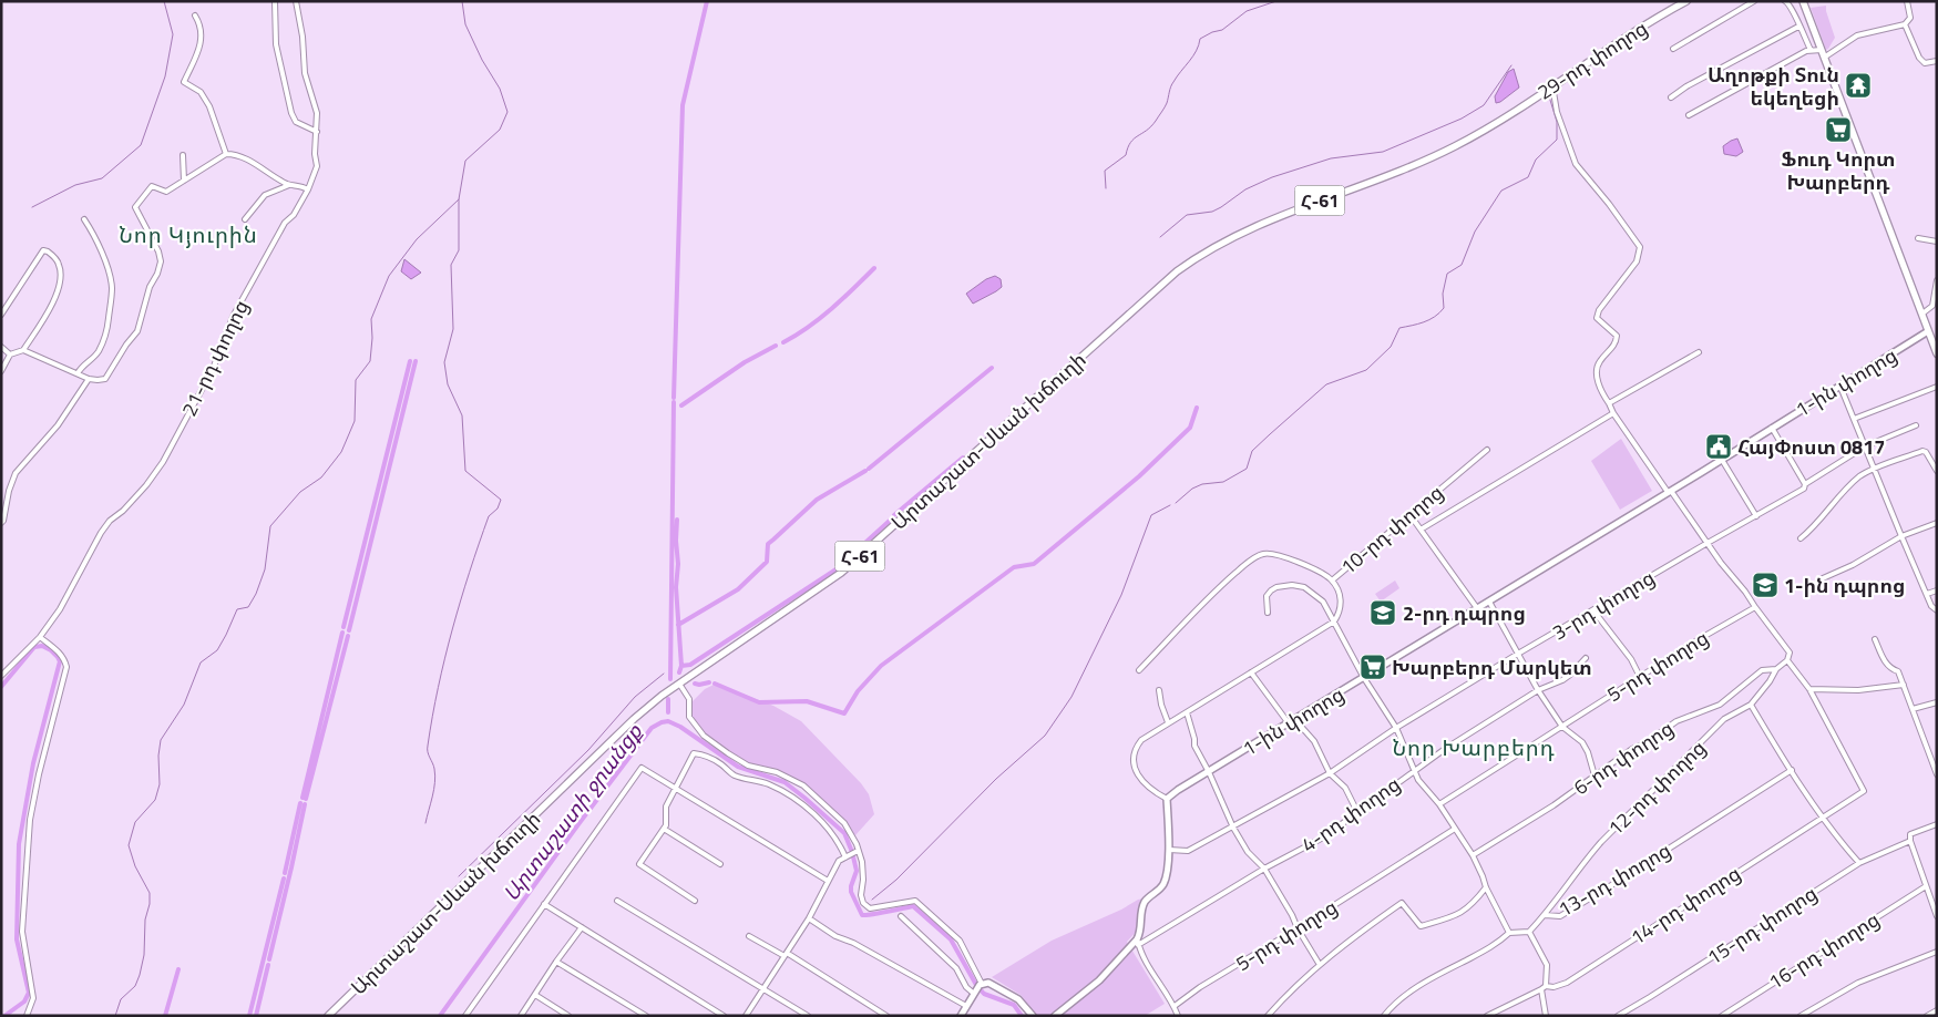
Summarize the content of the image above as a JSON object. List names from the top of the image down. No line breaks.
{"streets":{"main road":["29-րդ փողոց","Հ-61","1-ին փողոց","Արտաշատ-Սևան խճուղի"],"street":["21-րդ փողոց","10-րդ փողոց","3-րդ փողոց","5-րդ փողոց","6-րդ փողոց","12-րդ փողոց","4-րդ փողոց","13-րդ փողոց","14-րդ փողոց","15-րդ փողոց","16-րդ փողոց"]},"crossings":[["29-րդ փողոց","Արտաշատ-Սևան խճուղի"],["6-րդ փողոց","12-րդ փողոց"],["12-րդ փողոց","13-րդ փողոց"]],"districts":["Նոր Կյուրին","Նոր Խարբերդ"],"water":["Արտաշատի ջրանցք"],"places":{"temple":["Աղոթքի Տուն եկեղեցի"],"supermarket":["Ֆուդ Կորտ Խարբերդ","Խարբերդ Մարկետ"],"public building":["ՀայՓոստ 0817"],"school or university":["1-ին դպրոց","2-րդ դպրոց"]}}
